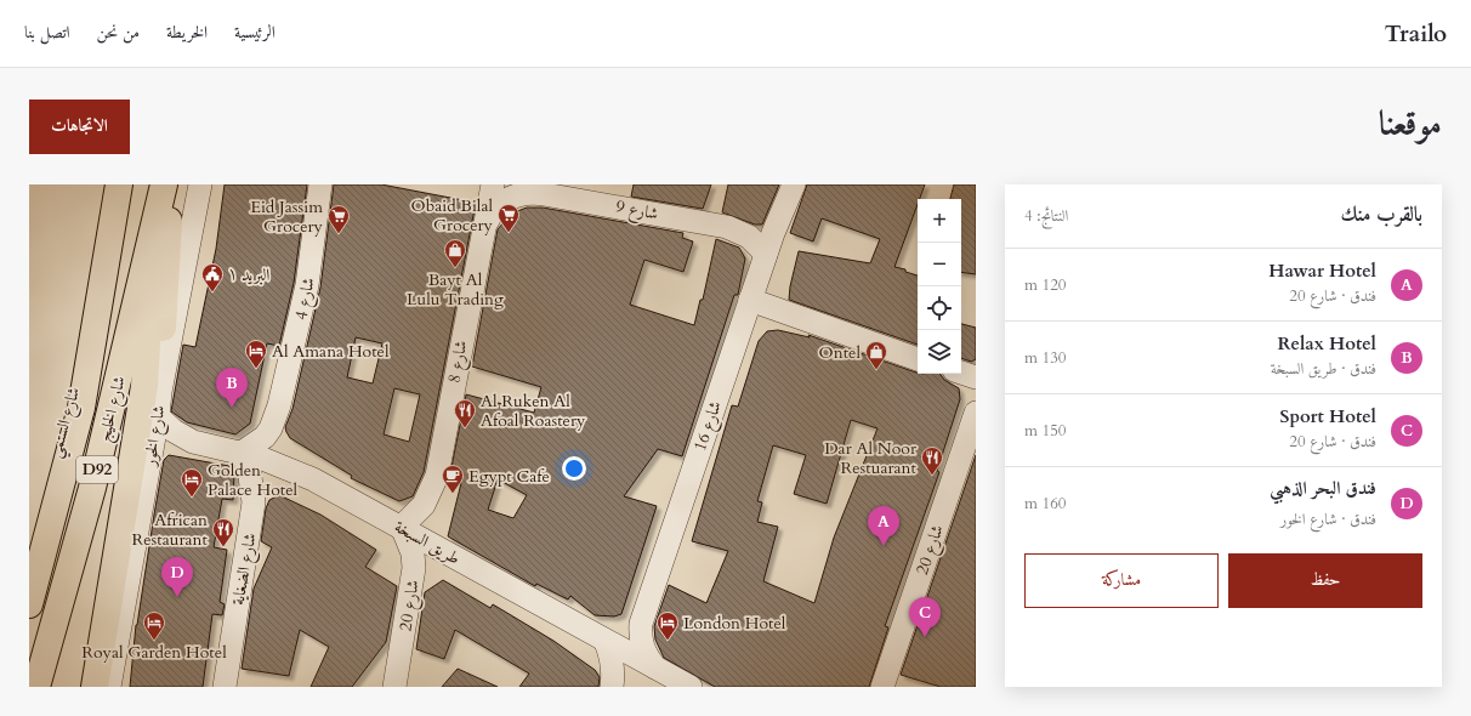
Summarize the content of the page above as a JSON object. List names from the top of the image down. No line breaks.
{"streets":{"main road":["شارع الخليج","شارع الستمي","D92"],"street":["شارع 9","شارع 4","شارع 8","شارع 16","شارع الخور","طريق السبخة","شارع 20","شارع الضغاية"]},"crossings":[["شارع 9","شارع 8"],["شارع 9","شارع 16"],["شارع 4","طريق السبخة"],["شارع 4","شارع الضغاية"],["شارع 8","طريق السبخة"],["شارع 8","شارع 20"],["شارع الخليج","شارع الستمي"],["شارع 16","طريق السبخة"],["شارع الخور","طريق السبخة"],["طريق السبخة","شارع 20"],["طريق السبخة","شارع الضغاية"]],"places":{"supermarket":["Obaid Bilal Grocery","Eid Jassim Grocery"],"shop":["Bayt Al Lulu Trading","Ontel"],"public building":["البريد ١"],"hotel":["Al Amana Hotel","Golden Palace Hotel","Royal Garden Hotel","London Hotel"],"restaurant":["Al Ruken Al Afoal Roastery","Dar Al Noor Restuarant","African Restaurant"],"cafe":["Egypt Cafe"]},"page":{"header":"Trailo","nav":["الرئيسية","الخريطة","من نحن","اتصل بنا"],"title":"موقعنا","buttons":["الاتجاهات",["حفظ","مشاركة"]],"heading":["بالقرب منك","النتائج: 4"],"map_buttons":["+","−"],"list":[{"mark":"A","name":"Hawar Hotel","note":"فندق · شارع 20","value":"120 m"},{"mark":"B","name":"Relax Hotel","note":"فندق · طريق السبخة","value":"130 m"},{"mark":"C","name":"Sport Hotel","note":"فندق · شارع 20","value":"150 m"},{"mark":"D","name":"فندق البحر الذهبي","note":"فندق · شارع الخور","value":"160 m"}],"pins":["B","A","D","C"]}}
